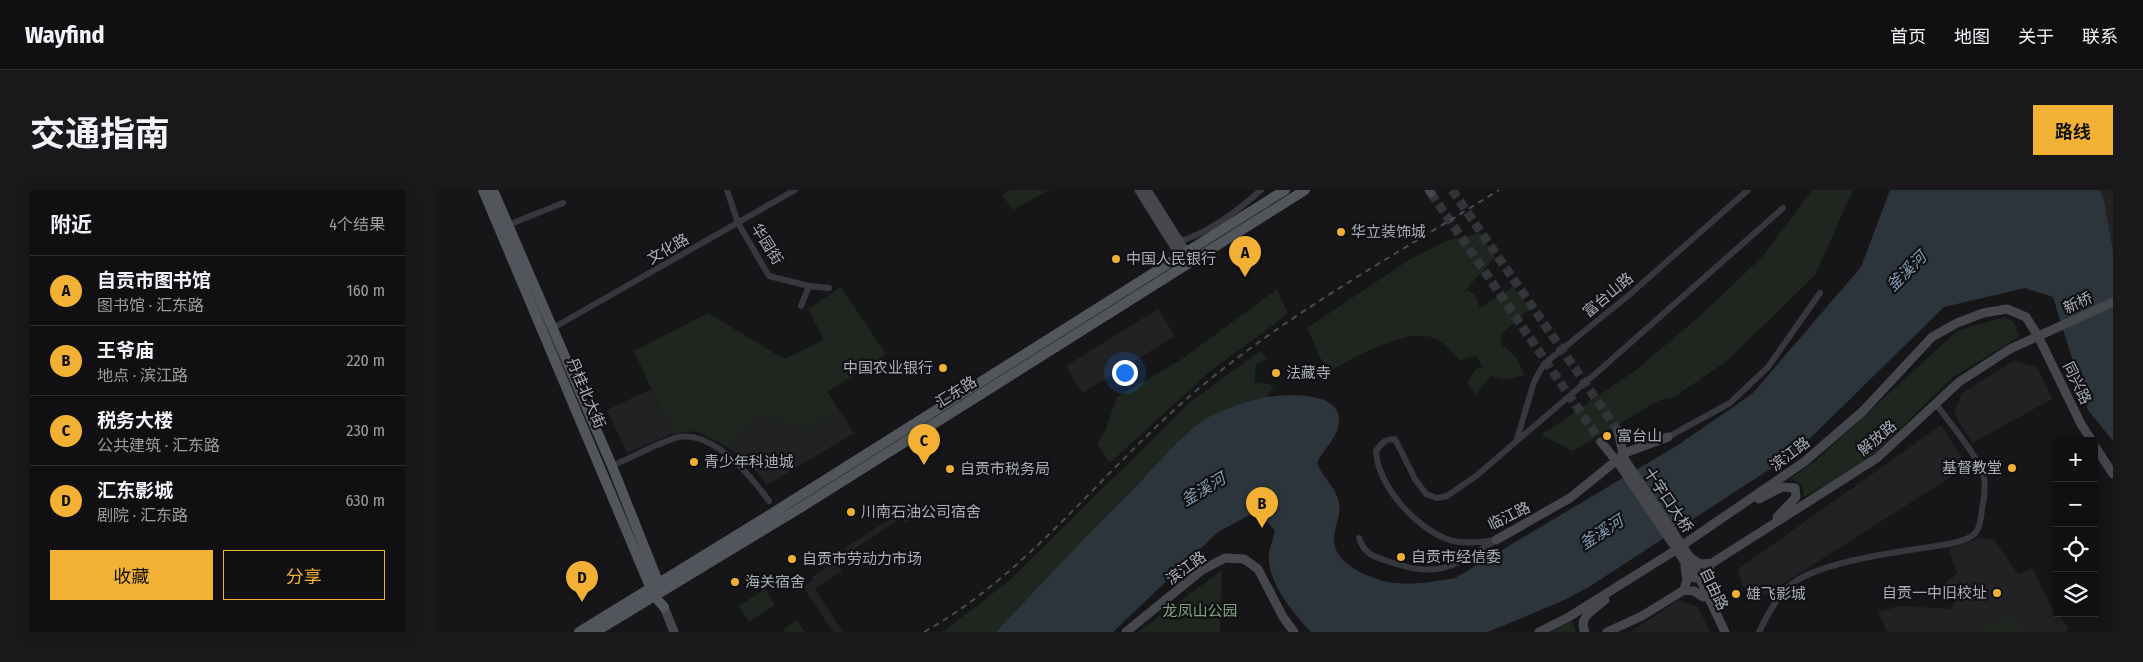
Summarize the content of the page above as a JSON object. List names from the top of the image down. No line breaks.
{"streets":{"main road":["新桥","同兴路","汇东路","丹桂北大街","解放路","滨江路","十字口大桥","临江路","自由路"],"street":["华园街","文化路","富台山路"]},"crossings":[["华园街","文化路"],["文化路","丹桂北大街"],["富台山路","临江路"],["新桥","解放路"],["同兴路","解放路"],["同兴路","滨江路"],["汇东路","丹桂北大街"],["解放路","滨江路"],["十字口大桥","临江路"],["十字口大桥","自由路"]],"water":["釜溪河"],"parks":["龙凤山公园"],"places":["华立装饰城","中国人民银行","中国农业银行","法藏寺","富台山","青少年科迪城","基督教堂","自贡市税务局","川南石油公司宿舍","自贡市经信委","自贡市劳动力市场","海关宿舍","自贡一中旧校址","雄飞影城"],"page":{"header":"Wayfind","nav":["首页","地图","关于","联系"],"title":"交通指南","buttons":["路线",["收藏","分享"]],"heading":["附近","4个结果"],"pins":["A","C","B","D"],"list":[{"mark":"A","name":"自贡市图书馆","note":"图书馆 · 汇东路","value":"160 m"},{"mark":"B","name":"王爷庙","note":"地点 · 滨江路","value":"220 m"},{"mark":"C","name":"税务大楼","note":"公共建筑 · 汇东路","value":"230 m"},{"mark":"D","name":"汇东影城","note":"剧院 · 汇东路","value":"630 m"}],"map_buttons":["+","−"]}}
